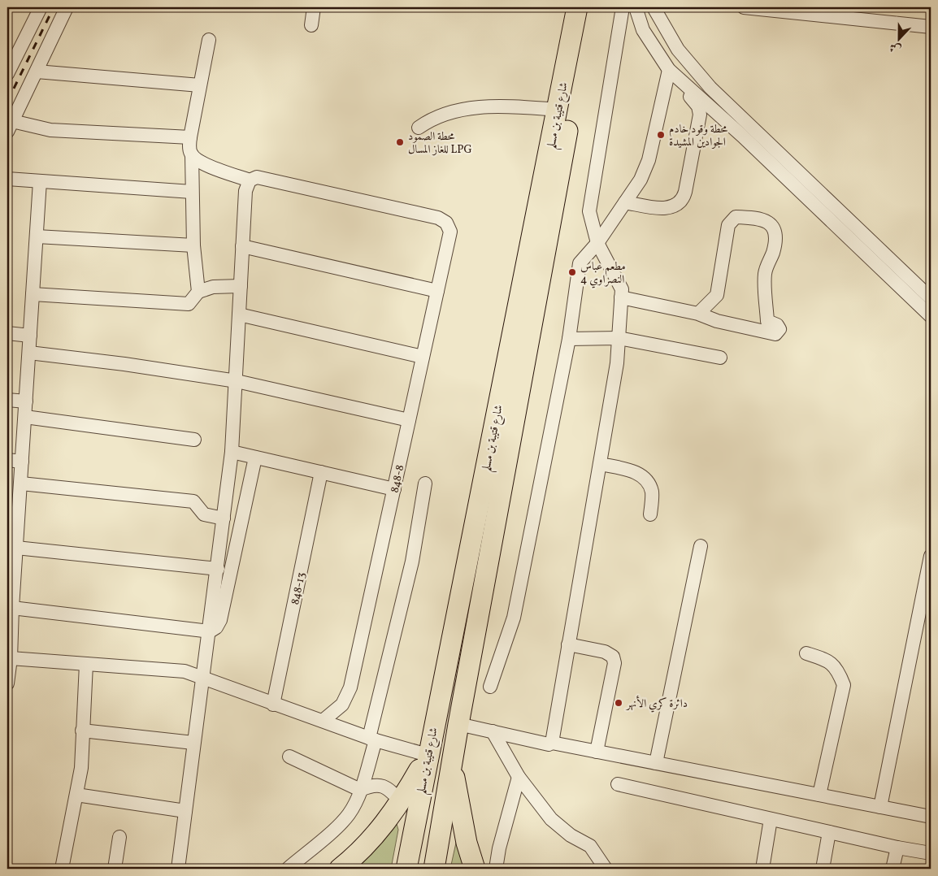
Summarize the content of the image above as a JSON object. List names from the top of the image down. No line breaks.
{"streets":{"highway":["شارع قتيبة بن مسلم"],"street":["848-8","848-13"]},"places":["محطة وقود خادم الجوادين المشيدة","محطة الصمود للغاز المسال LPG","مطعم عباس النصراوي 4","دائرة كري الأنهر"],"north":"bottom"}
